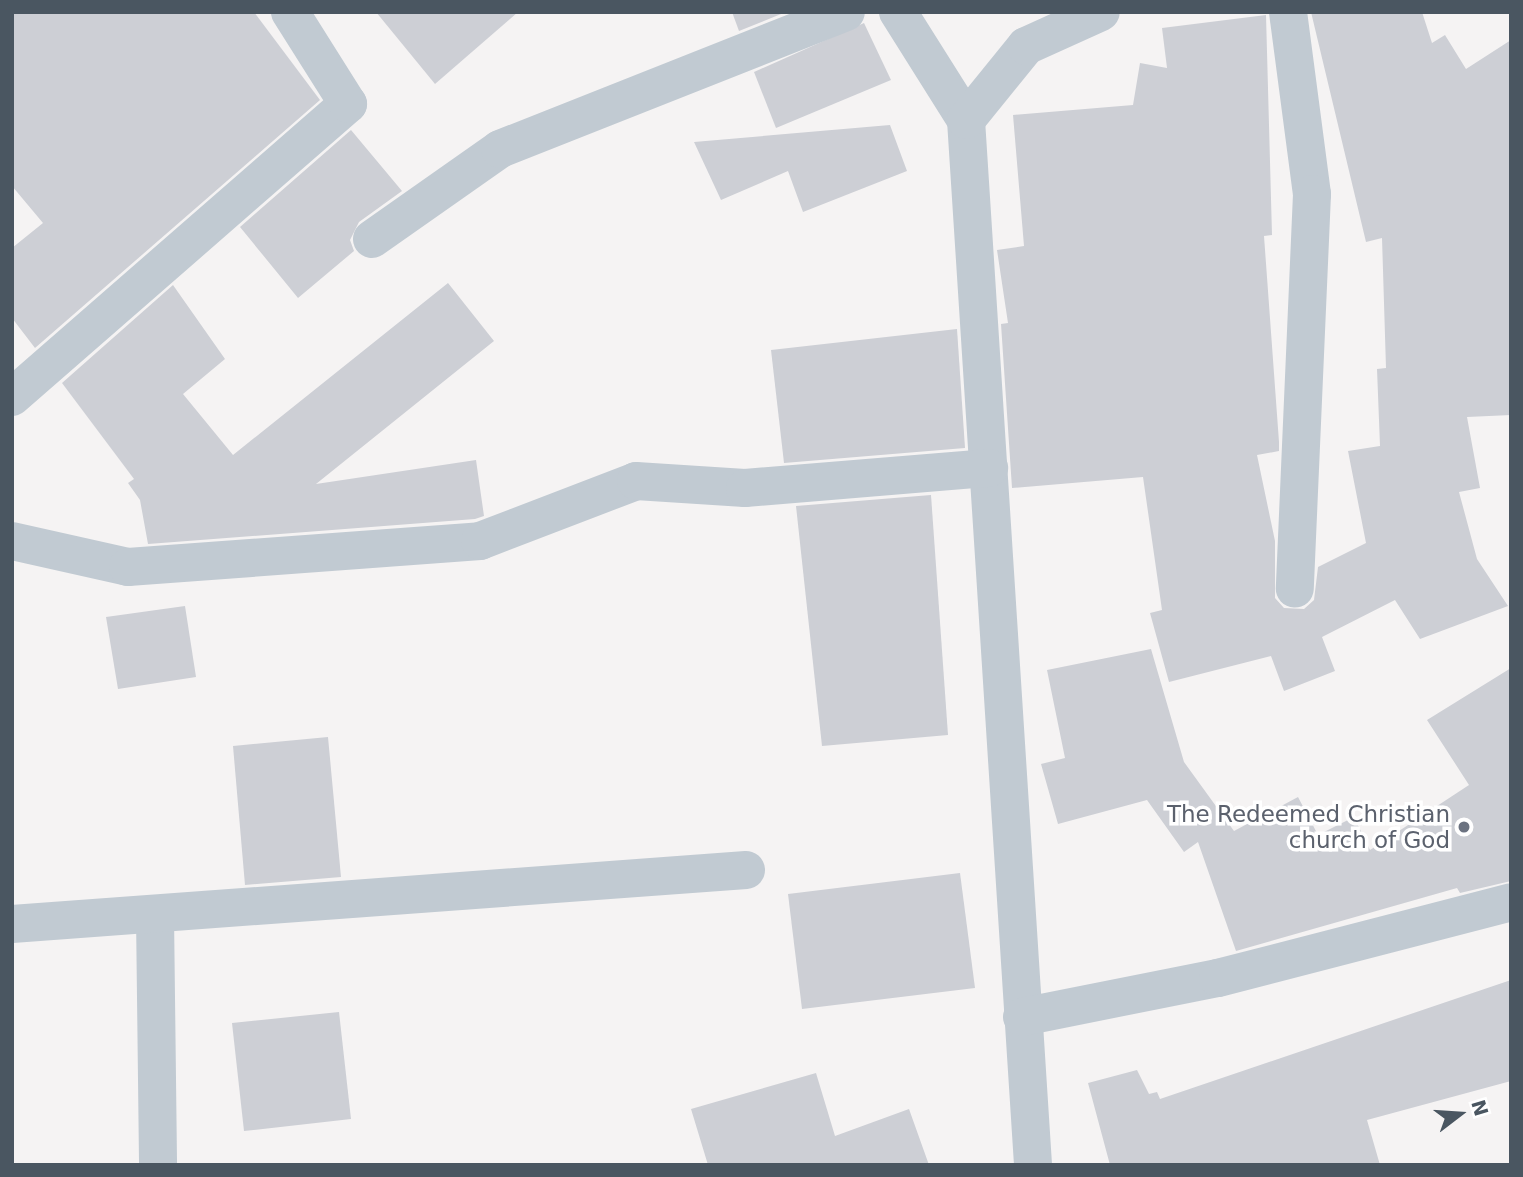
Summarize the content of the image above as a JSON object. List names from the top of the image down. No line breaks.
{"places":["The Redeemed Christian church of God"],"north":"right"}
